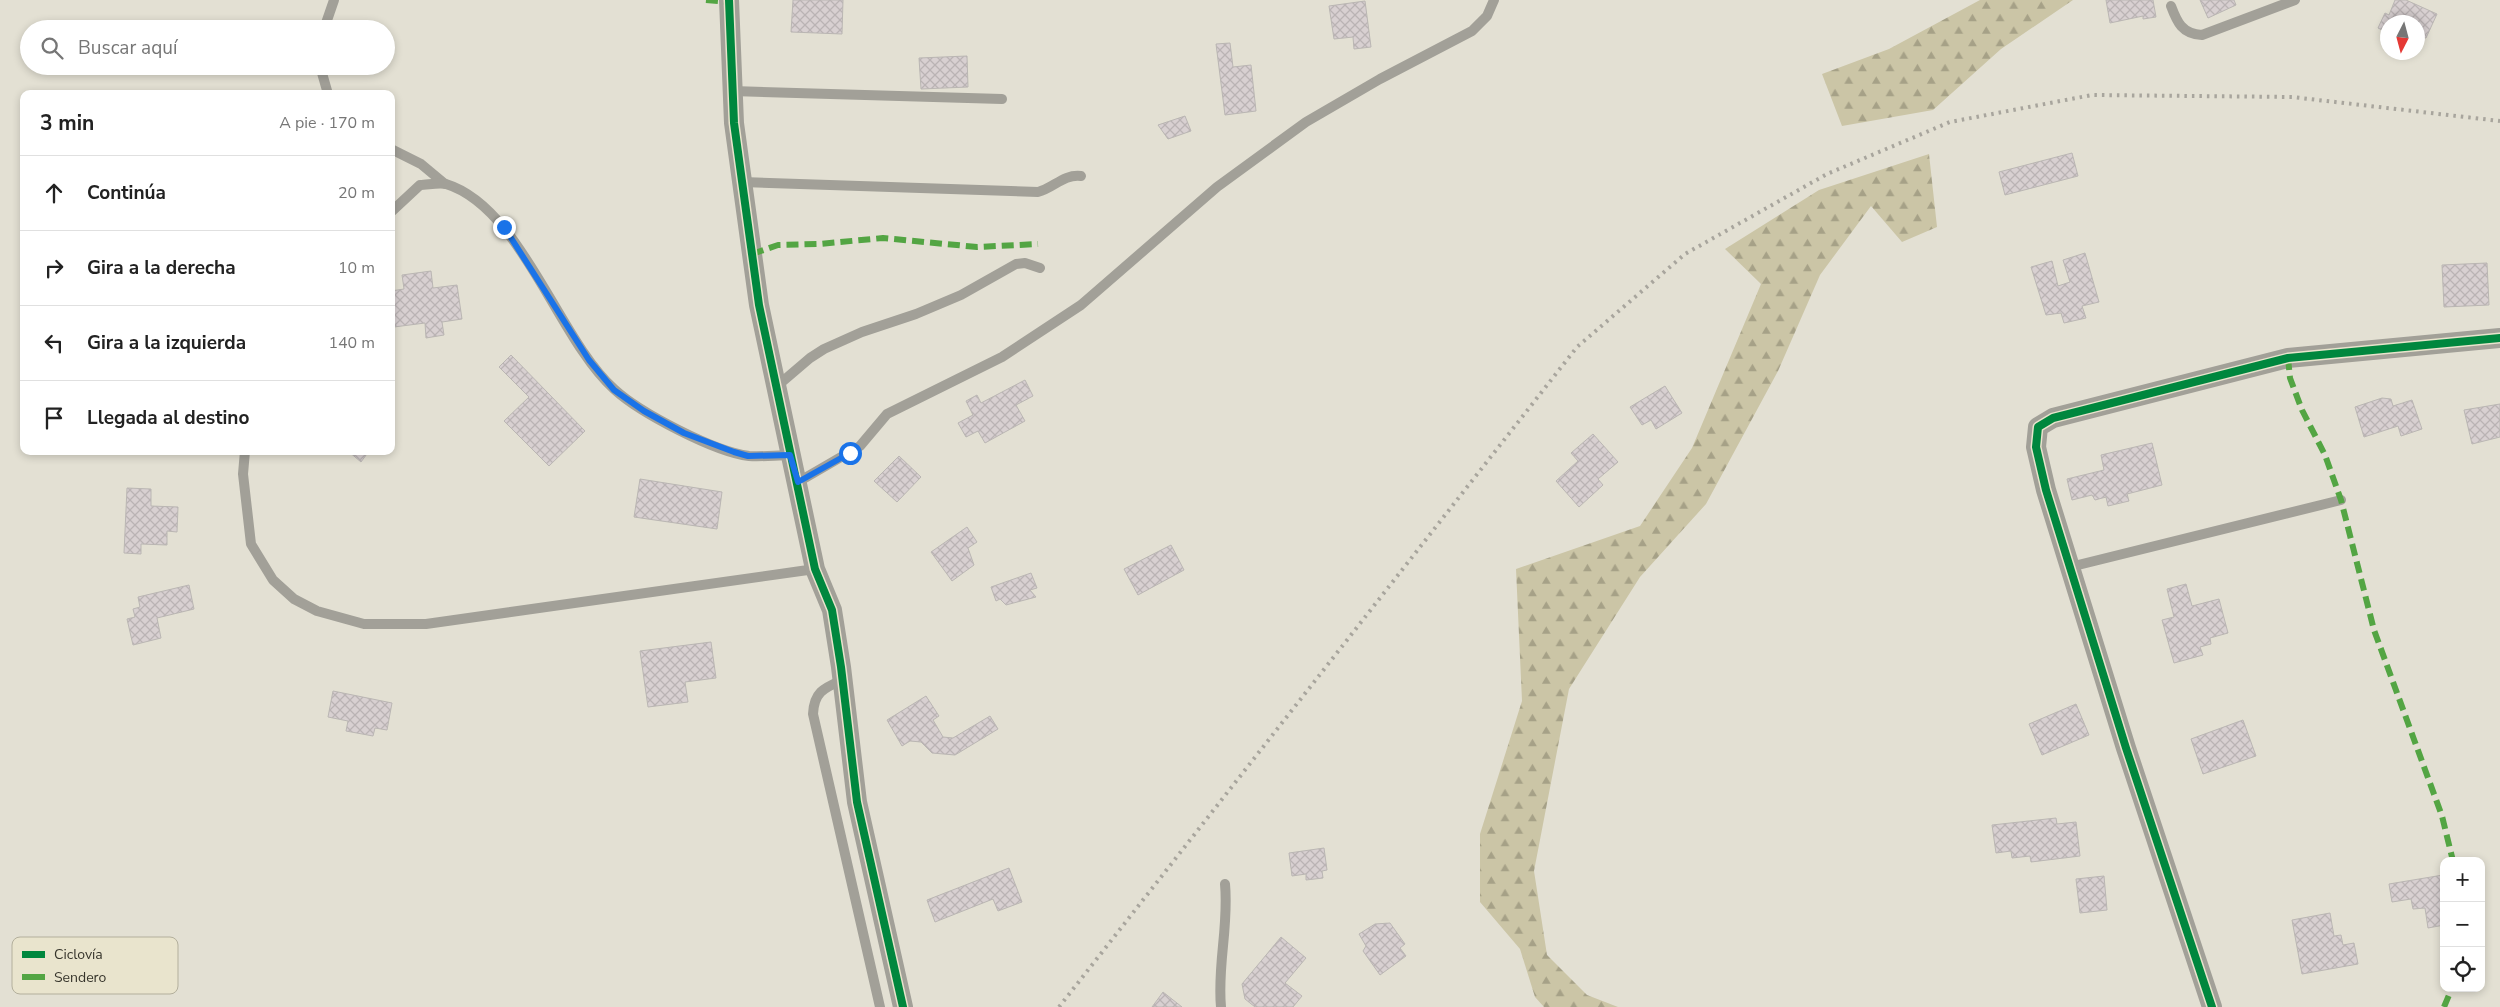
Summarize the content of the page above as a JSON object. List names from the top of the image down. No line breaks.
{"legend":["Ciclovía","Sendero"],"north":"bottom","page":{"search":"Buscar aquí","heading":["3 min","A pie · 170 m"],"list":[["Continúa","20 m"],["Gira a la derecha","10 m"],["Gira a la izquierda","140 m"],"Llegada al destino"],"map_buttons":["+","−"]}}
